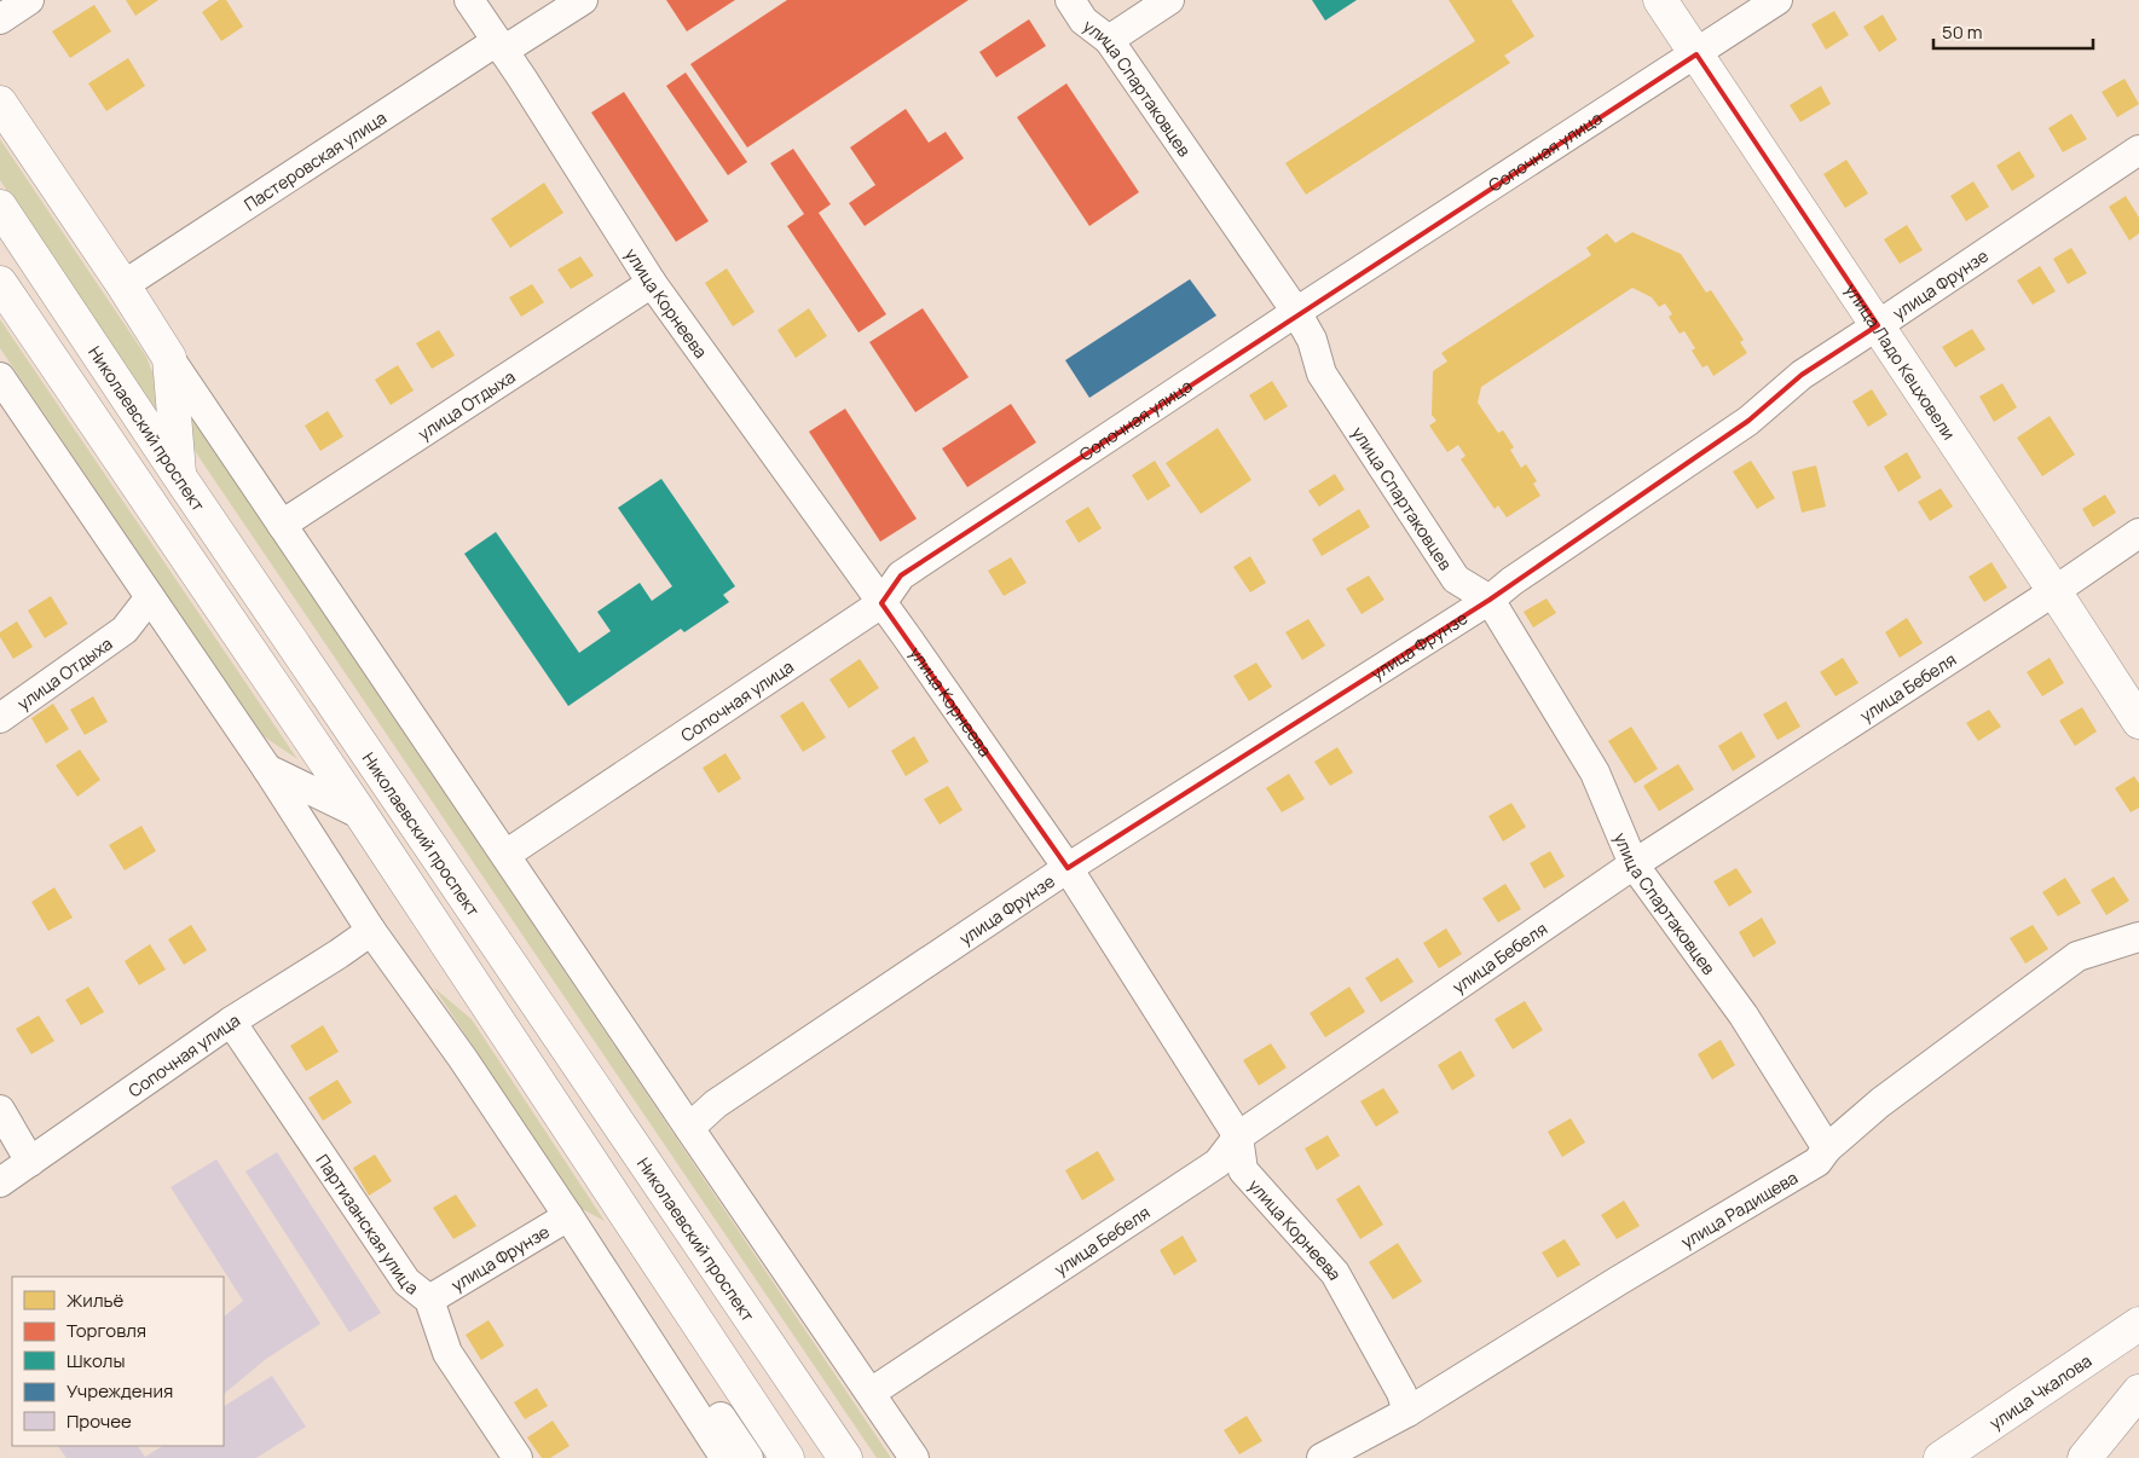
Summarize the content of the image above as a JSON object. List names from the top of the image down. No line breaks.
{"streets":{"main road":["улица Ладо Кецховели","Николаевский проспект","улица Чкалова"],"street":["улица Спартаковцев","Сопочная улица","Пастеровская улица","улица Фрунзе","улица Корнеева","улица Отдыха","улица Бебеля","улица Радищева","Партизанская улица"]},"crossings":[["улица Спартаковцев","Сопочная улица"],["улица Спартаковцев","улица Фрунзе"],["улица Спартаковцев","улица Бебеля"],["улица Спартаковцев","улица Радищева"],["Сопочная улица","улица Корнеева"],["Сопочная улица","улица Ладо Кецховели"],["Сопочная улица","Партизанская улица"],["Пастеровская улица","улица Корнеева"],["улица Фрунзе","улица Корнеева"],["улица Фрунзе","улица Ладо Кецховели"],["улица Фрунзе","Партизанская улица"],["улица Корнеева","улица Отдыха"],["улица Корнеева","улица Бебеля"],["улица Корнеева","улица Радищева"],["улица Ладо Кецховели","улица Бебеля"]],"legend":["Жильё","Торговля","Школы","Учреждения","Прочее"],"scale_bar":"50 m"}
